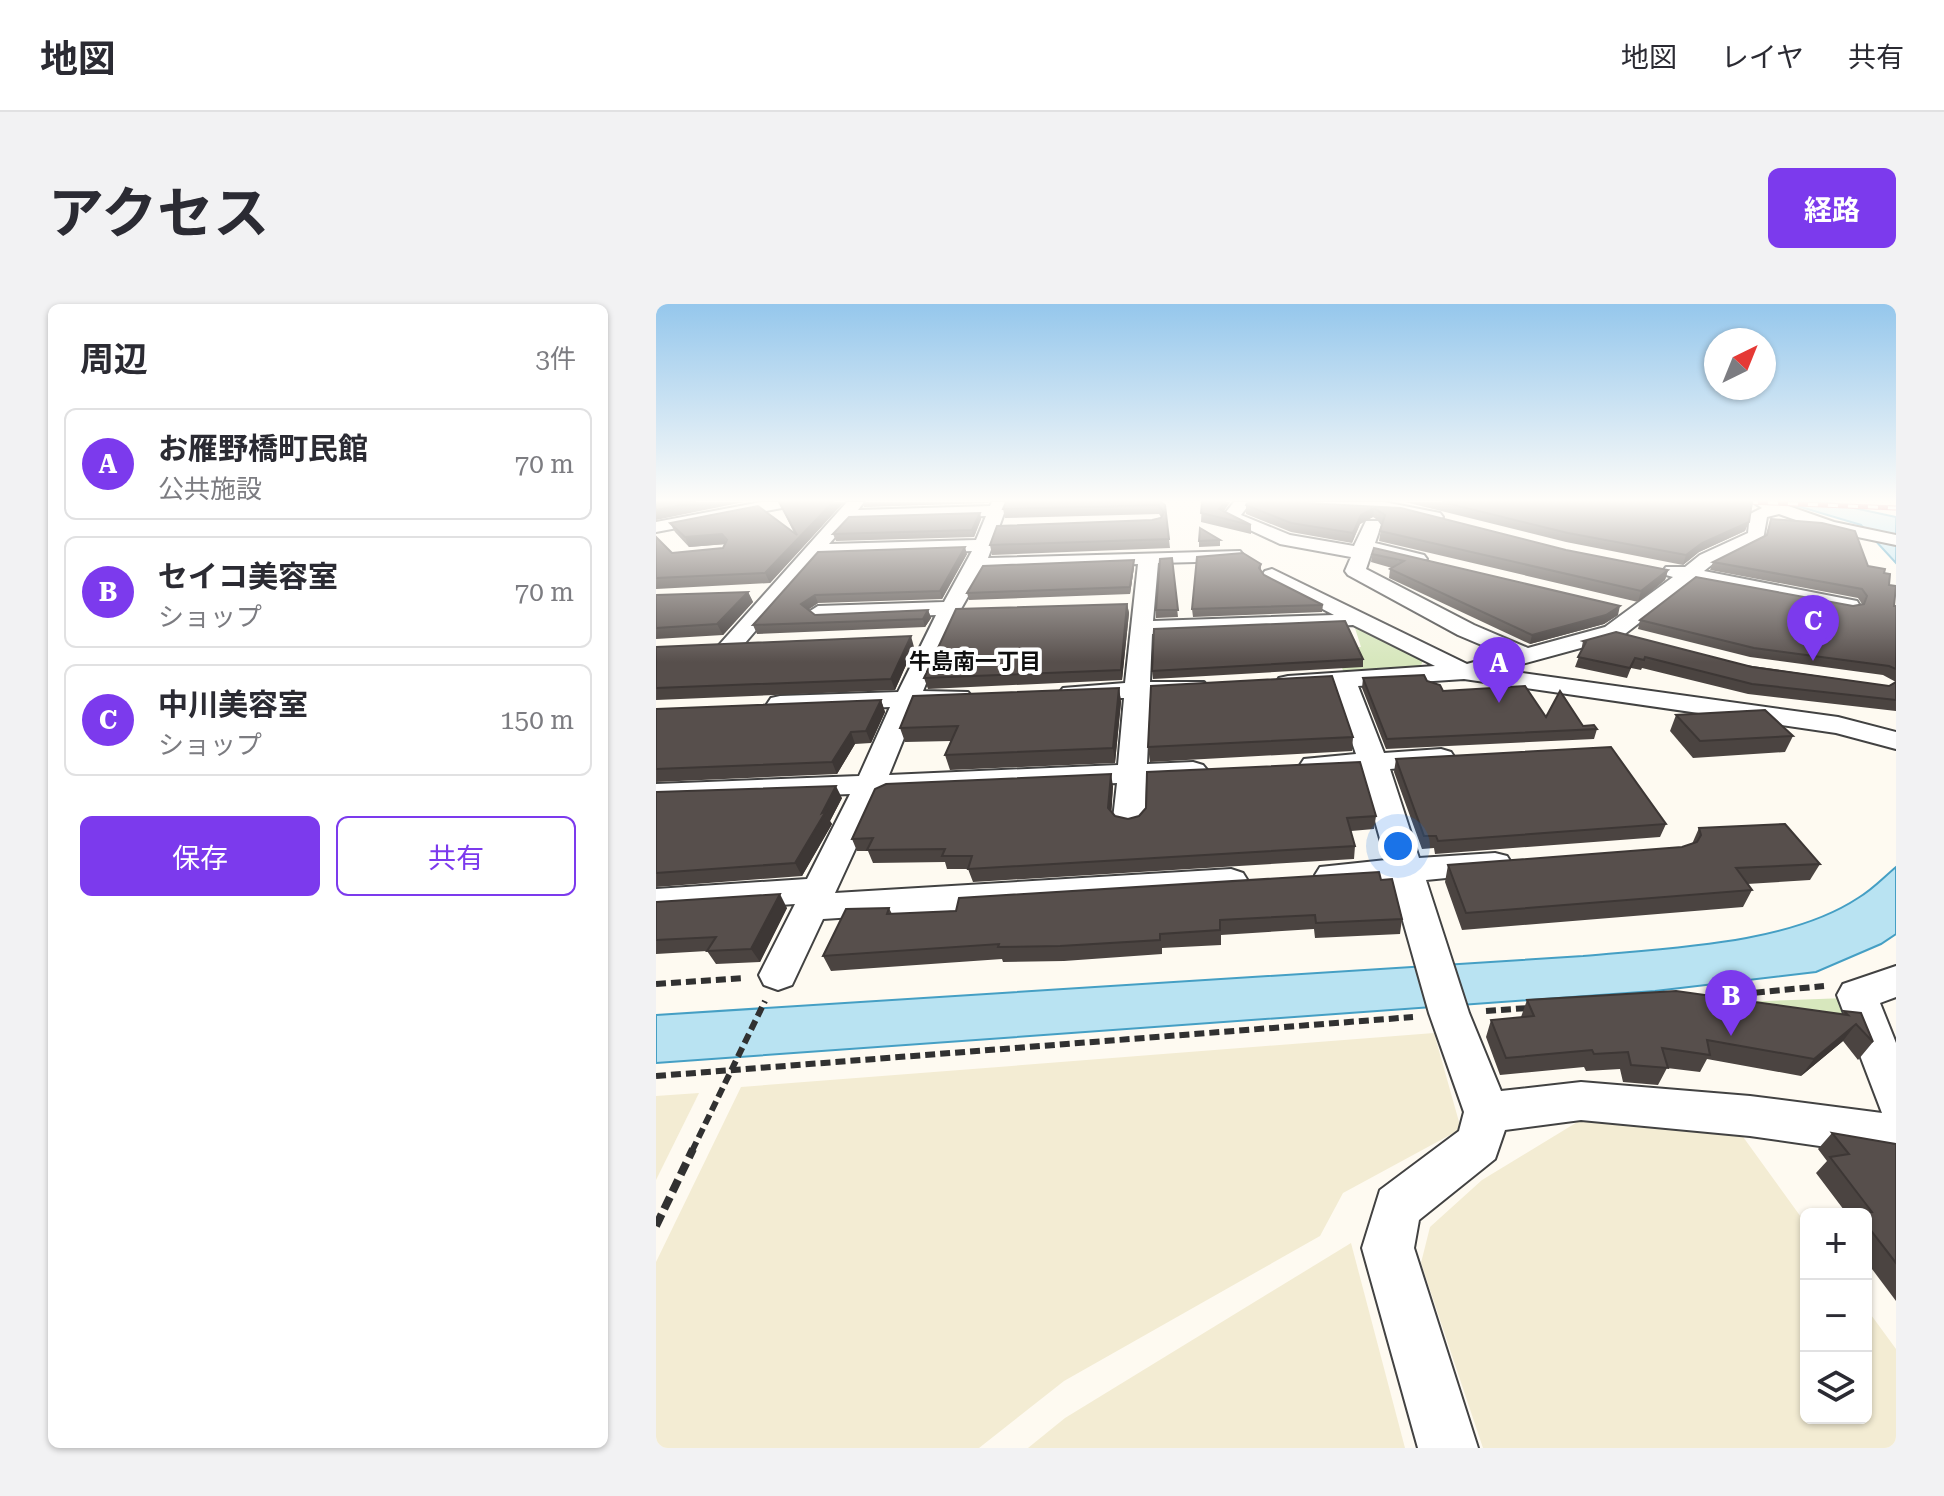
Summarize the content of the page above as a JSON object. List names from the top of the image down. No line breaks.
{"districts":["牛島南一丁目"],"north":"top right","page":{"header":"地図","nav":["地図","レイヤ","共有"],"title":"アクセス","buttons":["経路",["保存","共有"]],"heading":["周辺","3件"],"list":[{"mark":"A","name":"お雁野橋町民館","note":"公共施設","value":"70 m"},{"mark":"B","name":"セイコ美容室","note":"ショップ","value":"70 m"},{"mark":"C","name":"中川美容室","note":"ショップ","value":"150 m"}],"pins":["C","A","B"],"map_buttons":["+","−"]}}
